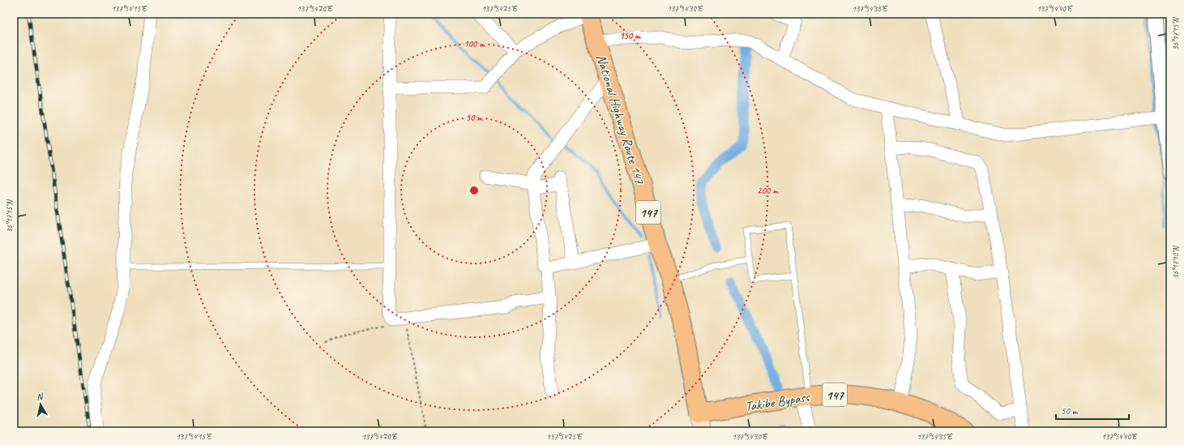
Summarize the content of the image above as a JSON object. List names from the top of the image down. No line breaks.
{"streets":{"highway":["National Highway Route 147","147","Takibe Bypass"]},"crossings":[["National Highway Route 147","Takibe Bypass"]],"scale_bar":"50 m","north":"top","coordinates":["137°54'15\"E","137°54'20\"E","137°54'25\"E","137°54'30\"E","137°54'35\"E","137°54'40\"E","36°17'15\"N","36°17'10\"N"],"rings":["150 m","100 m","50 m","200 m"]}
